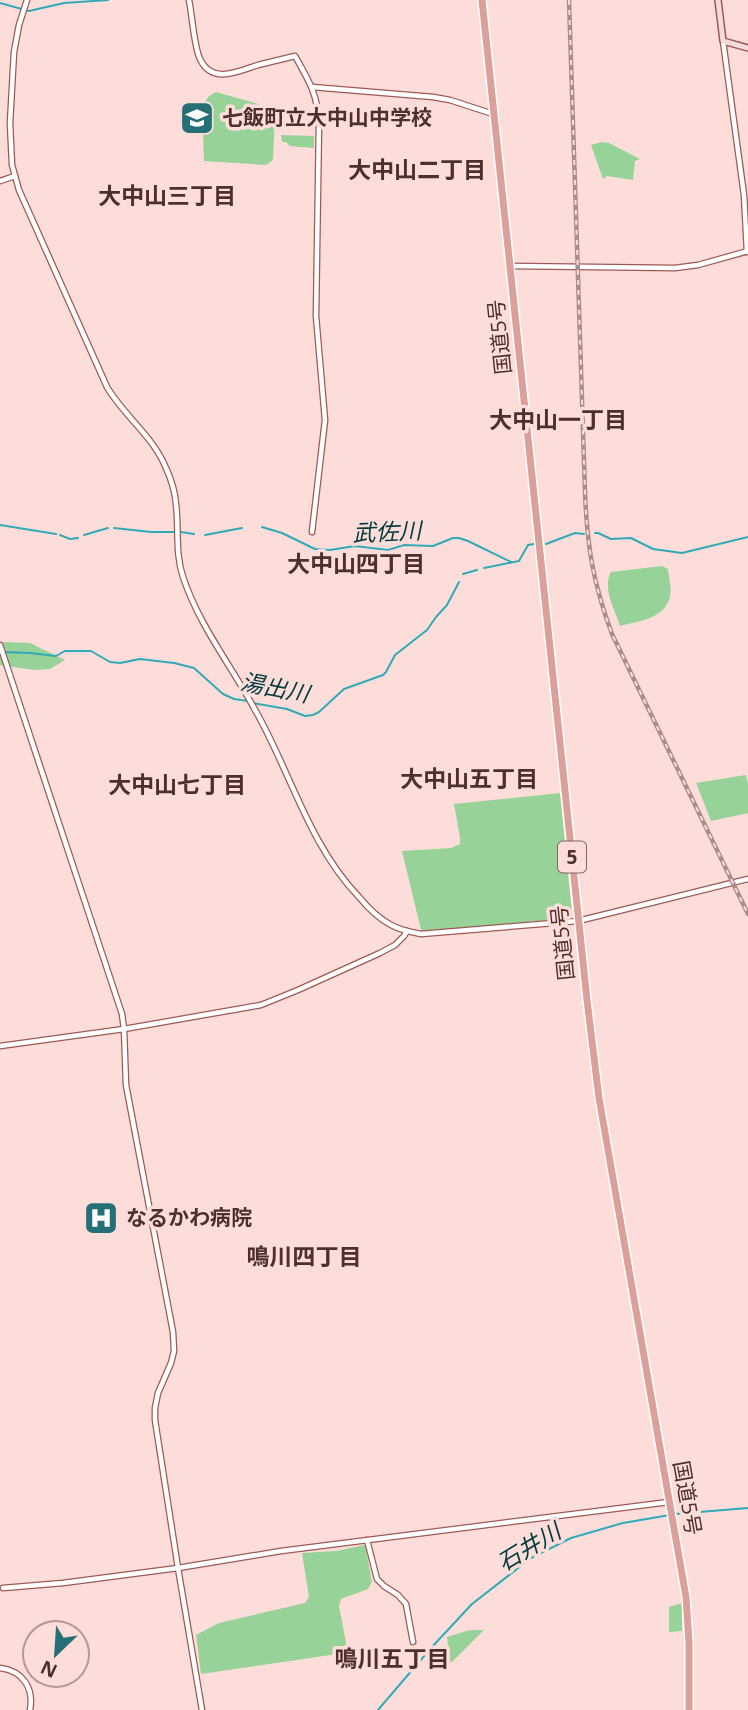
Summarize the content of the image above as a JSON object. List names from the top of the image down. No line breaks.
{"streets":{"highway":["国道5号","5"]},"districts":["大中山二丁目","大中山三丁目","大中山一丁目","大中山四丁目","大中山五丁目","大中山七丁目","鳴川四丁目","鳴川五丁目"],"water":["武佐川","湯出川","石井川"],"places":{"school or university":["七飯町立大中山中学校"],"hospital":["なるかわ病院"]},"north":"bottom left"}
